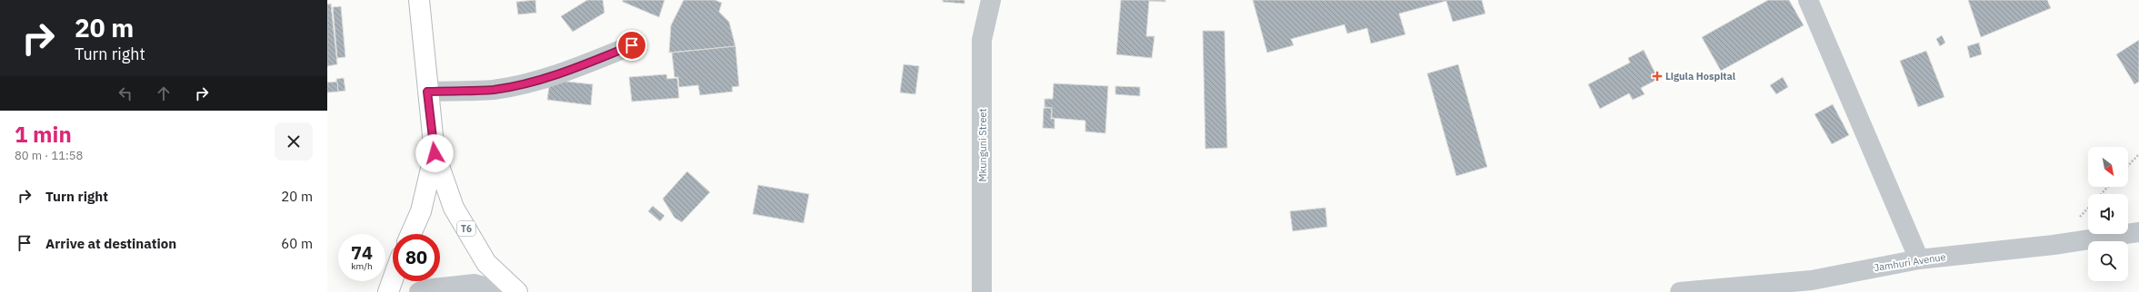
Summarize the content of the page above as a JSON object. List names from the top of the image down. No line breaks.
{"streets":{"highway":["T6"],"street":["Mkunguni Street","Jamhuri Avenue"]},"places":{"health":["Ligula Hospital"]},"north":"bottom right","page":{"turn":["20 m","Turn right"],"heading":["1 min","80 m · 11:58"],"list":[{"name":"Turn right","value":"20 m"},{"name":"Arrive at destination","value":"60 m"}],"speed":"74 km/h","limit":"80"}}
